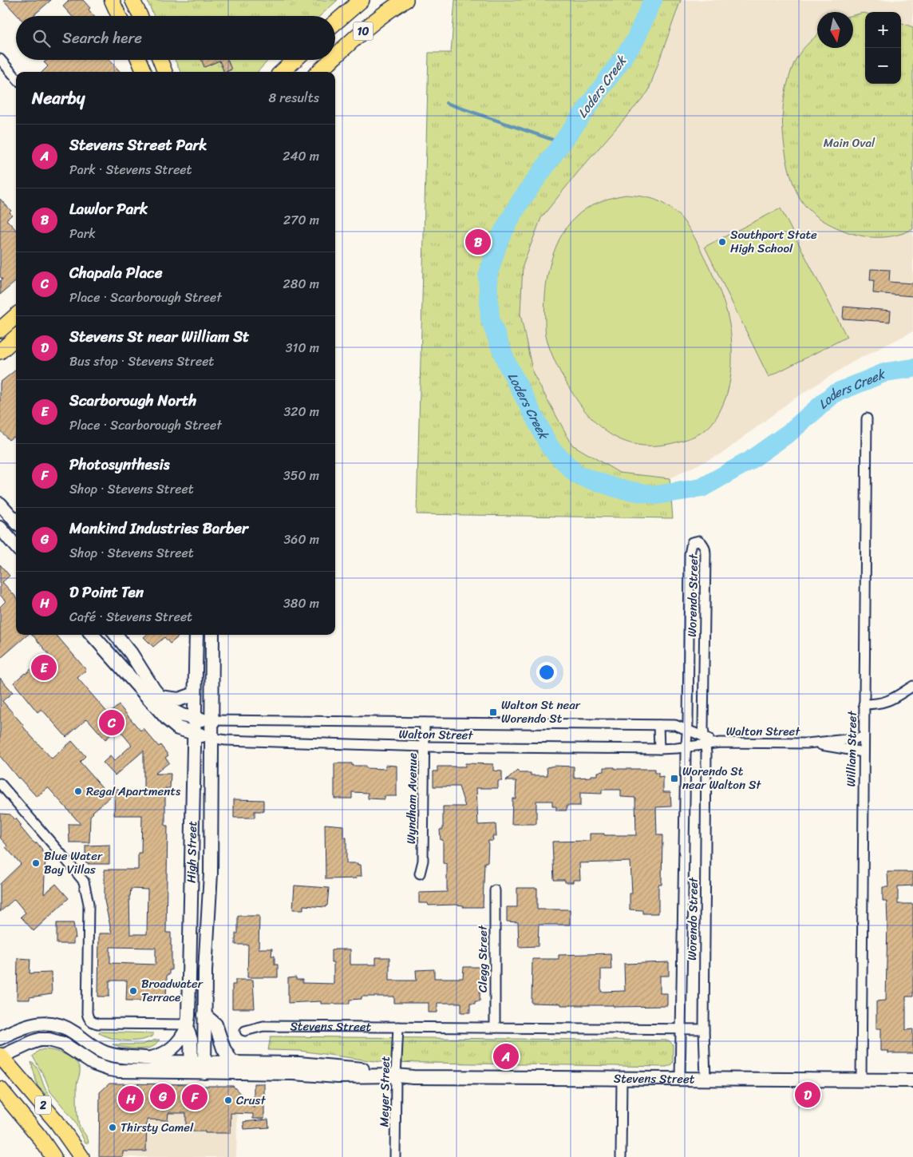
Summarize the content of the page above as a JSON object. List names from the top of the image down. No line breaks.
{"streets":{"highway":["10","2"],"main road":["High Street","Stevens Street"],"street":["Worendo Street","Walton Street","William Street","Wyndham Avenue","Clegg Street","Meyer Street"]},"crossings":[["Worendo Street","Walton Street"],["Worendo Street","Stevens Street"],["Walton Street","William Street"],["Walton Street","Wyndham Avenue"],["Walton Street","High Street"],["William Street","Stevens Street"],["High Street","Stevens Street"],["Clegg Street","Stevens Street"],["Stevens Street","Meyer Street"],["Stevens Street","2"]],"water":["Loders Creek"],"parks":["Main Oval"],"places":{"other":["Southport State High School","Regal Apartments","Blue Water Bay Villas","Broadwater Terrace","Crust","Thirsty Camel"],"transit":["Walton St near Worendo St","Worendo St near Walton St"]},"north":"bottom","page":{"map_buttons":["+","−"],"search":"Search here","heading":["Nearby","8 results"],"list":[{"mark":"A","name":"Stevens Street Park","note":"Park · Stevens Street","value":"240 m"},{"mark":"B","name":"Lawlor Park","note":"Park","value":"270 m"},{"mark":"C","name":"Chapala Place","note":"Place · Scarborough Street","value":"280 m"},{"mark":"D","name":"Stevens St near William St","note":"Bus stop · Stevens Street","value":"310 m"},{"mark":"E","name":"Scarborough North","note":"Place · Scarborough Street","value":"320 m"},{"mark":"F","name":"Photosynthesis","note":"Shop · Stevens Street","value":"350 m"},{"mark":"G","name":"Mankind Industries Barber","note":"Shop · Stevens Street","value":"360 m"},{"mark":"H","name":"D Point Ten","note":"Café · Stevens Street","value":"380 m"}],"pins":["B","E","C","A","D","G","F","H"]}}
